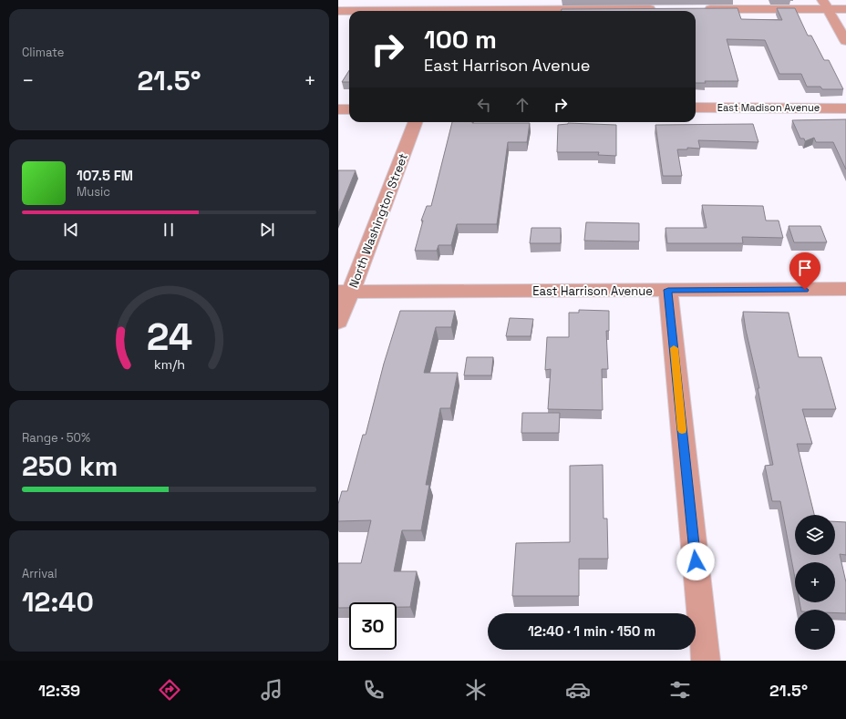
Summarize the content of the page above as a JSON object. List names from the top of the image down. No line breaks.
{"streets":{"street":["East Madison Avenue","North Washington Street","East Harrison Avenue"]},"crossings":[["North Washington Street","East Harrison Avenue"]],"page":{"tile":["Climate",["Range · 50%","250 km"],["Arrival","12:40"]],"turn":["100 m","East Harrison Avenue"],"heat":["−","21.5°","+"],"song":["107.5 FM","Music"],"map_buttons":["+","−"],"limit":"30","trip":"12:40 · 1 min · 150 m","tabs":["12:39","21.5°"],"gauge":["24","km/h"]}}
